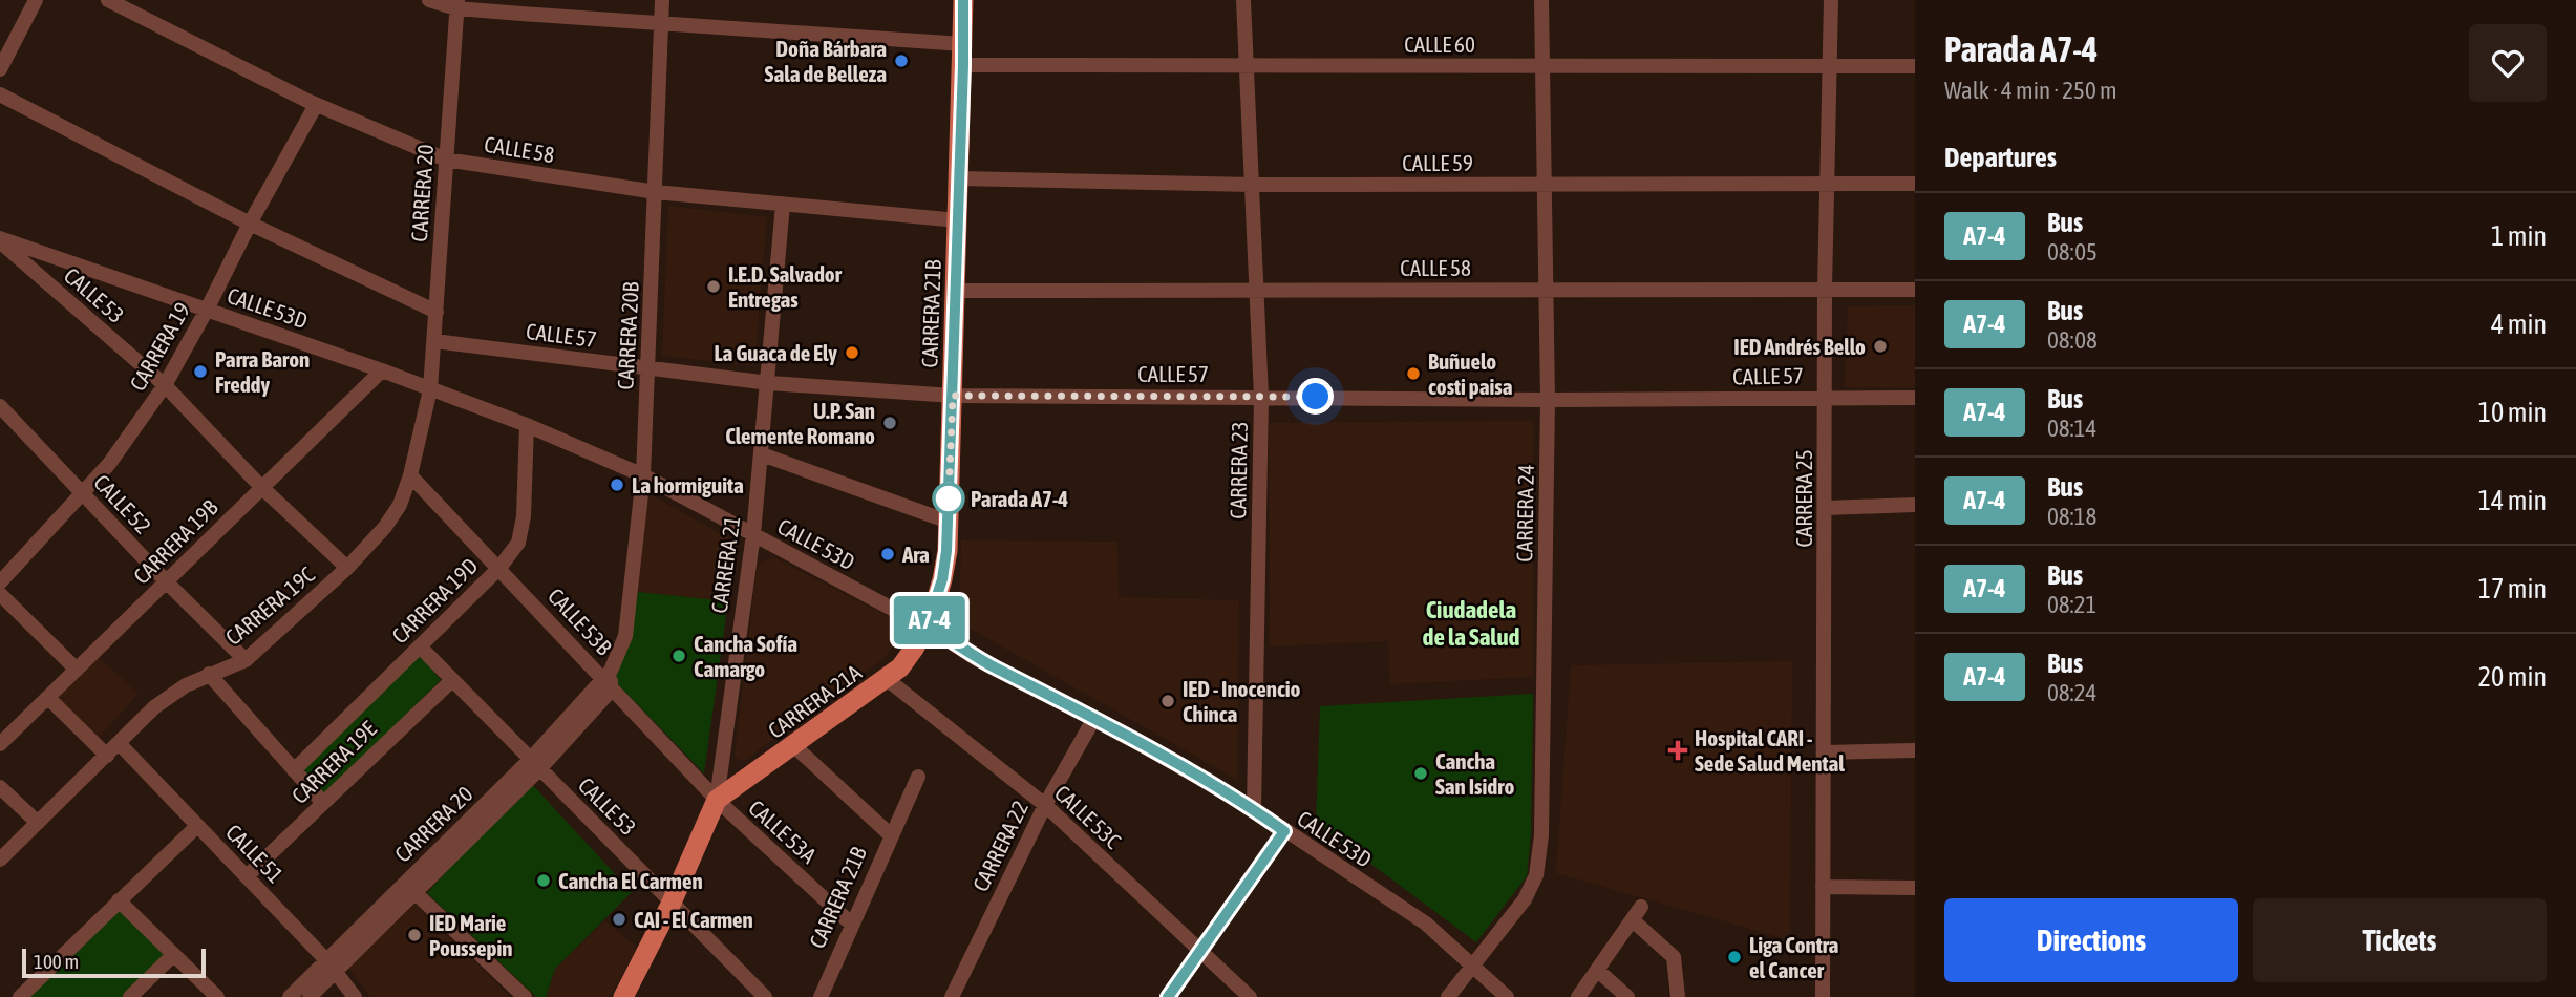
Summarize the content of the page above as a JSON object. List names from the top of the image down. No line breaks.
{"streets":{"main road":["CARRERA 21B","CARRERA 21","CARRERA 21A"],"street":["CALLE 60","CALLE 58","CALLE 59","CARRERA 20","CALLE 53","CALLE 53D","CALLE 57","CARRERA 20B","CARRERA 19","CARRERA 23","CARRERA 25","CALLE 52","CARRERA 24","CARRERA 19B","CARRERA 19D","CARRERA 19C","CALLE 53B","CARRERA 19E","CALLE 53C","CALLE 53A","CARRERA 22","CALLE 51"]},"crossings":[["CALLE 60","CARRERA 20"],["CALLE 60","CARRERA 21B"],["CALLE 60","CARRERA 20B"],["CALLE 60","CARRERA 23"],["CALLE 60","CARRERA 25"],["CALLE 60","CARRERA 24"],["CALLE 58","CARRERA 20"],["CALLE 58","CARRERA 21B"],["CALLE 58","CARRERA 20B"],["CALLE 58","CARRERA 19"],["CALLE 58","CARRERA 23"],["CALLE 58","CARRERA 25"],["CALLE 58","CARRERA 24"],["CALLE 58","CARRERA 21"],["CALLE 59","CARRERA 21B"],["CALLE 59","CARRERA 23"],["CALLE 59","CARRERA 25"],["CALLE 59","CARRERA 24"],["CARRERA 20","CALLE 53"],["CARRERA 20","CALLE 53D"],["CARRERA 20","CALLE 57"],["CARRERA 20","CARRERA 20B"],["CARRERA 20","CARRERA 19C"],["CARRERA 20","CALLE 53B"],["CARRERA 20","CALLE 51"],["CALLE 53","CALLE 53D"],["CALLE 53","CARRERA 19"],["CALLE 53","CARRERA 19B"],["CALLE 53","CARRERA 21"],["CALLE 53","CARRERA 19D"],["CALLE 53","CARRERA 19C"],["CALLE 53","CARRERA 19E"],["CALLE 53D","CARRERA 21B"],["CALLE 53D","CARRERA 20B"],["CALLE 53D","CARRERA 19"],["CALLE 53D","CARRERA 23"],["CALLE 53D","CARRERA 24"],["CALLE 53D","CARRERA 19B"],["CALLE 53D","CARRERA 21"],["CALLE 53D","CARRERA 19D"],["CALLE 53D","CARRERA 19C"],["CALLE 53D","CARRERA 21A"],["CALLE 53D","CARRERA 22"],["CARRERA 21B","CALLE 57"],["CARRERA 21B","CARRERA 21A"],["CARRERA 21B","CALLE 53A"],["CALLE 57","CARRERA 20B"],["CALLE 57","CARRERA 23"],["CALLE 57","CARRERA 25"],["CALLE 57","CARRERA 24"],["CALLE 57","CARRERA 21"],["CARRERA 20B","CALLE 53B"],["CARRERA 19","CALLE 52"],["CALLE 52","CARRERA 19B"],["CALLE 52","CARRERA 19C"],["CARRERA 21","CALLE 53B"],["CARRERA 21","CARRERA 21A"],["CARRERA 21","CALLE 53A"],["CARRERA 19D","CALLE 53B"],["CARRERA 19C","CALLE 53B"],["CARRERA 19C","CALLE 51"],["CALLE 53B","CARRERA 21A"],["CALLE 53B","CALLE 53A"],["CARRERA 21A","CALLE 53C"],["CARRERA 21A","CALLE 53A"],["CARRERA 19E","CALLE 51"],["CALLE 53C","CARRERA 22"]],"districts":["Ciudadela de la Salud"],"places":{"other":["Doña Bárbara Sala de Belleza","I.E.D. Salvador Entregas","IED Andrés Bello","La Guaca de Ely","Parra Baron Freddy","Buñuelo costi paisa","U.P. San Clemente Romano","La hormiguita","Parada A7-4","Ara","Cancha Sofía Camargo","IED - Inocencio Chinca","Cancha San Isidro","Cancha El Carmen","CAI - El Carmen","IED Marie Poussepin","Liga Contra el Cancer"],"health":["Hospital CARI - Sede Salud Mental"]},"lines":["bus line A7-4"],"scale_bar":"100 m","page":{"on_map":"A7-4","heading":[["Parada A7-4","Walk · 4 min · 250 m"],"Departures"],"list":[{"mark":"A7-4","name":"Bus","note":"08:05","value":"1 min"},{"mark":"A7-4","name":"Bus","note":"08:08","value":"4 min"},{"mark":"A7-4","name":"Bus","note":"08:14","value":"10 min"},{"mark":"A7-4","name":"Bus","note":"08:18","value":"14 min"},{"mark":"A7-4","name":"Bus","note":"08:21","value":"17 min"},{"mark":"A7-4","name":"Bus","note":"08:24","value":"20 min"}],"buttons":["Directions","Tickets"],"scale":"100 m"}}
